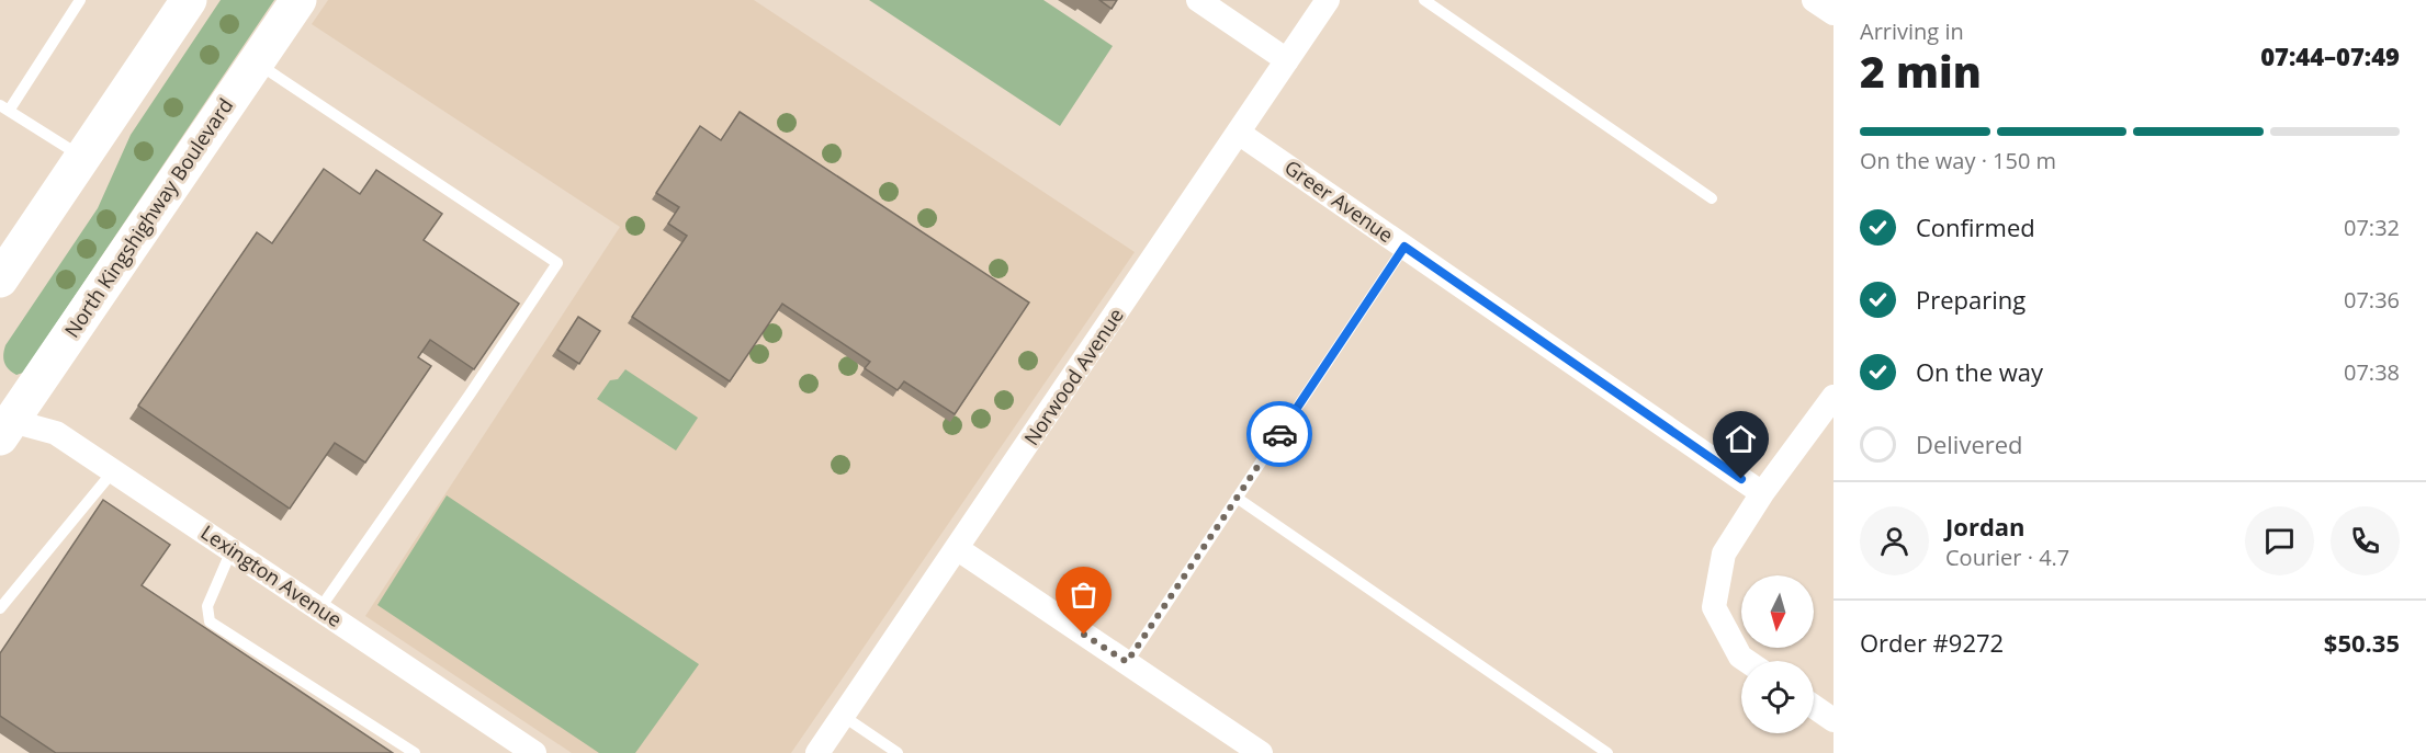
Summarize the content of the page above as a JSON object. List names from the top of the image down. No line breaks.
{"streets":{"main road":["North Kingshighway Boulevard"],"street":["Greer Avenue","Norwood Avenue","Lexington Avenue"]},"crossings":[["Greer Avenue","Norwood Avenue"],["North Kingshighway Boulevard","Lexington Avenue"]],"north":"bottom","page":{"heading":["2 min","Arriving in","07:44–07:49"],"panel":["Jordan","Courier · 4.7","Order #9272","$50.35"],"bar":"On the way · 150 m","list":[["Confirmed","07:32"],["Preparing","07:36"],["On the way","07:38"],"Delivered"]}}
